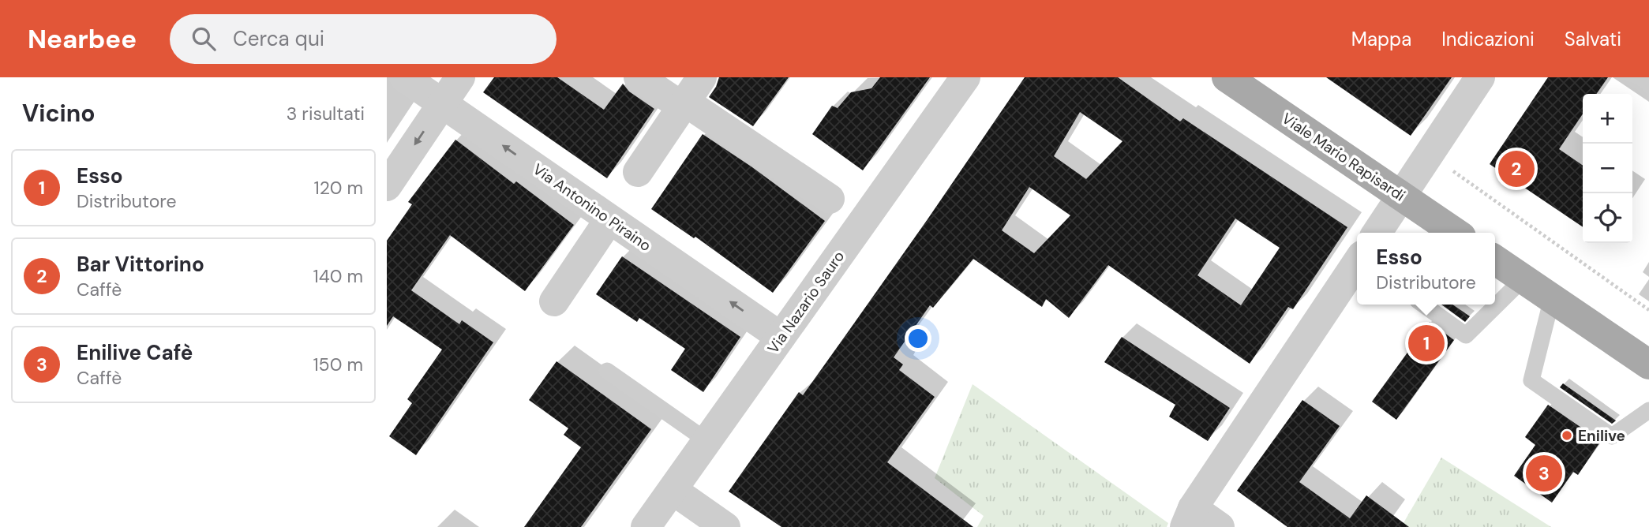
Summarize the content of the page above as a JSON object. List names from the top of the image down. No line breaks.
{"streets":{"main road":["Viale Mario Rapisardi"],"street":["Via Antonino Piraino","Via Nazario Sauro"]},"crossings":[["Via Antonino Piraino","Via Nazario Sauro"]],"places":["Enilive"],"page":{"header":"Nearbee","search":"Cerca qui","nav":["Mappa","Indicazioni","Salvati"],"heading":["Vicino","3 risultati"],"map_buttons":["+","−"],"pins":["2","1","3"],"list":[{"mark":"1","name":"Esso","note":"Distributore","value":"120 m"},{"mark":"2","name":"Bar Vittorino","note":"Caffè","value":"140 m"},{"mark":"3","name":"Enilive Cafè","note":"Caffè","value":"150 m"}],"popup":["Esso","Distributore"]}}
